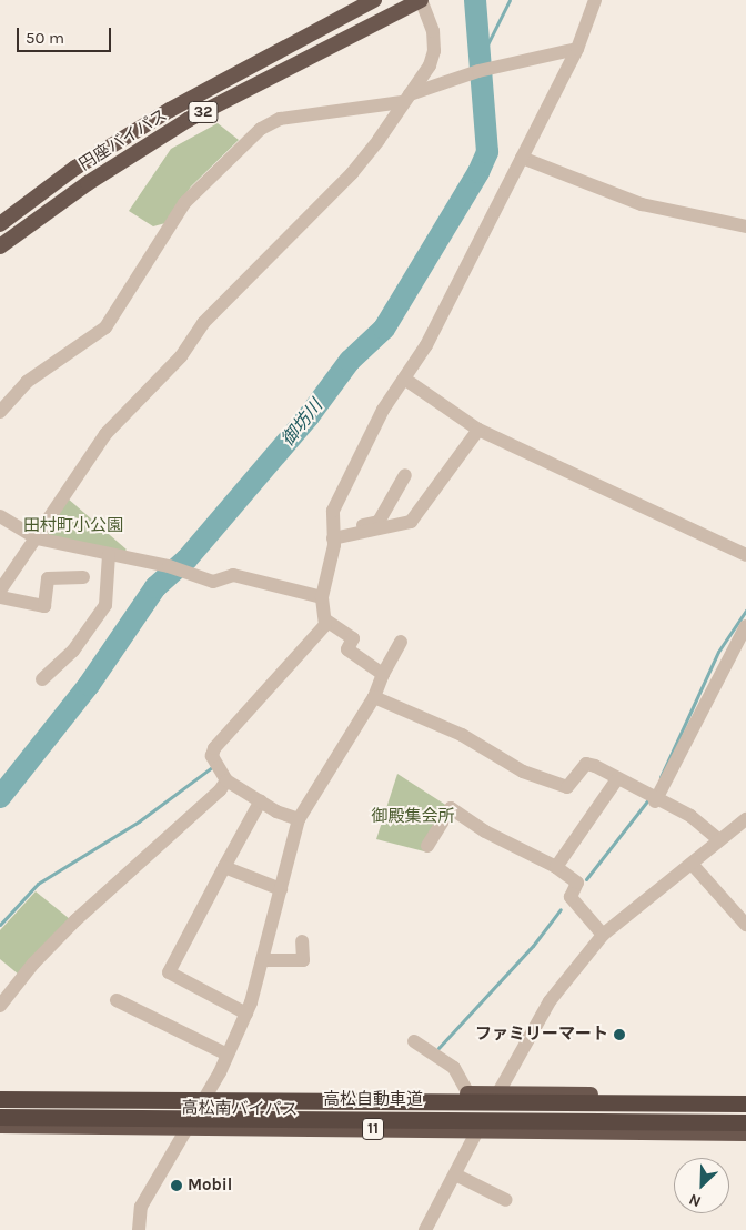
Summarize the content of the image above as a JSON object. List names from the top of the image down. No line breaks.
{"streets":{"highway":["32","円座バイパス","高松自動車道","高松南バイパス","11"]},"water":["御坊川"],"parks":["田村町小公園","御殿集会所"],"places":["ファミリーマート","Mobil"],"scale_bar":"50 m","north":"bottom left"}
